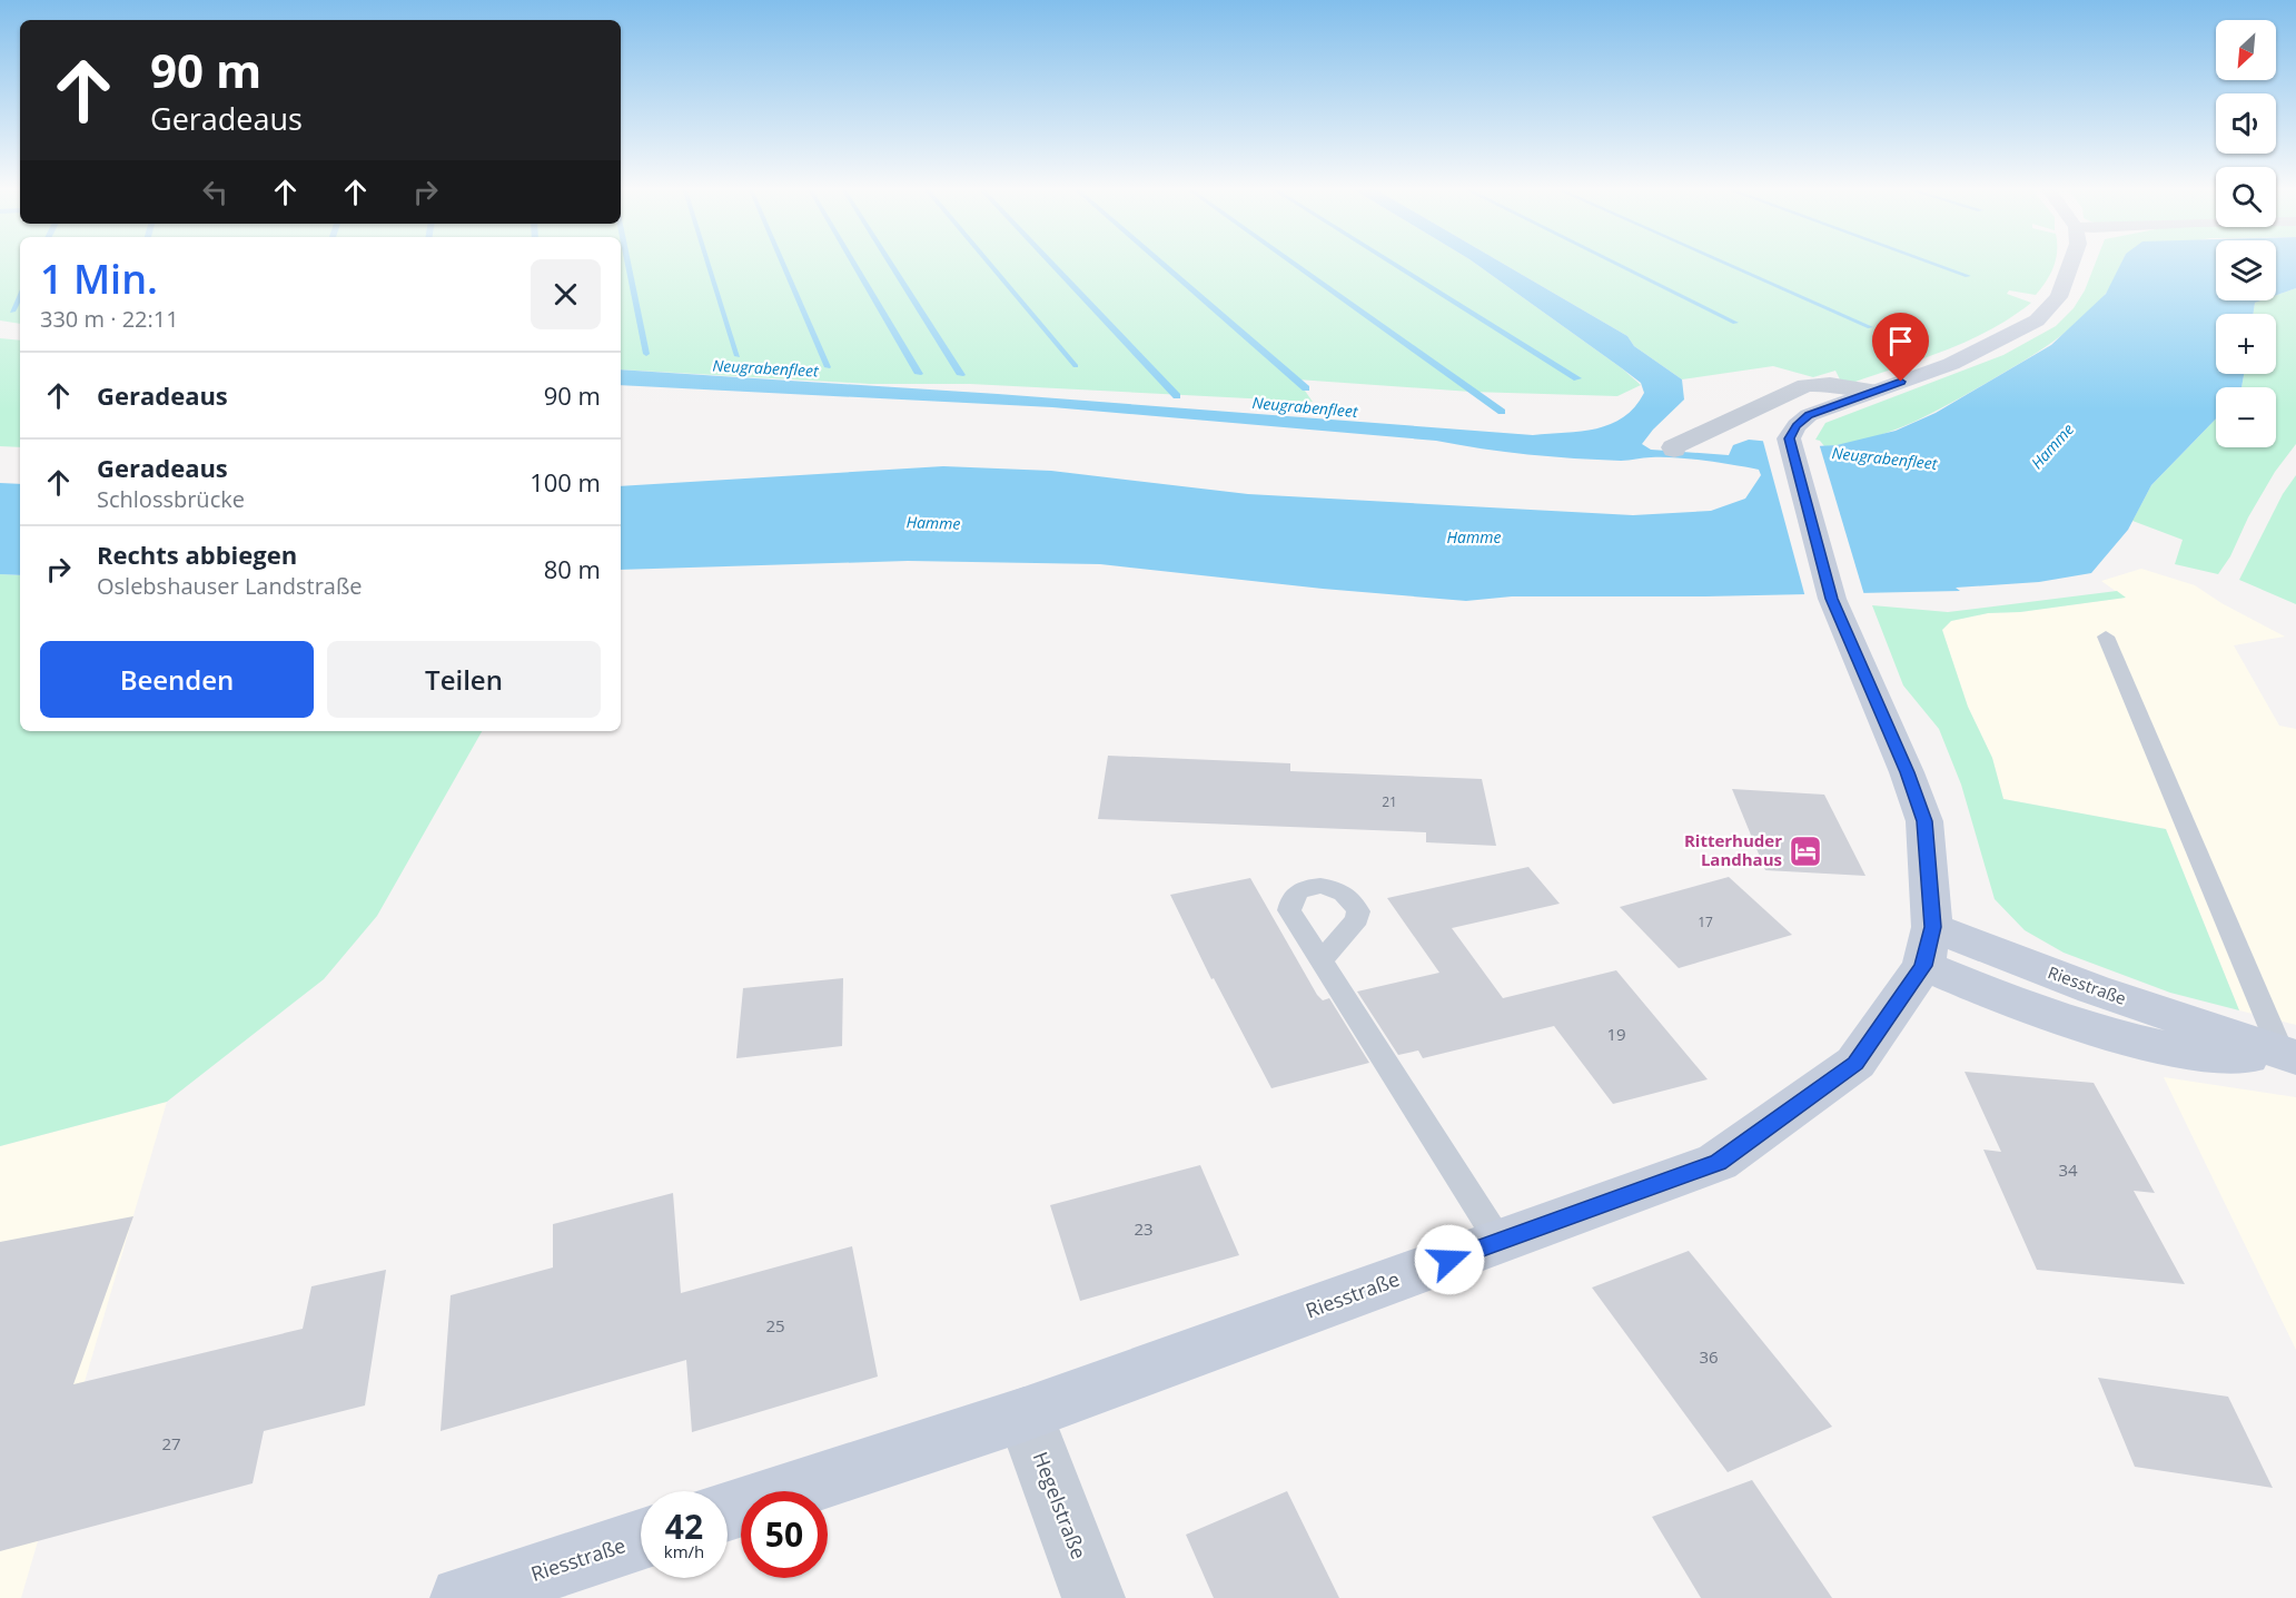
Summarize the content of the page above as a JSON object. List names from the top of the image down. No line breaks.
{"streets":{"main road":["Riesstraße"],"street":["Hegelstraße"]},"crossings":[["Riesstraße","Hegelstraße"]],"water":["Neugrabenfleet","Hamme"],"places":{"hotel":["Ritterhuder Landhaus"]},"house_numbers":["21","17","19","34","23","25","36","27"],"north":"bottom left","page":{"map_buttons":["+","−"],"turn":["90 m","Geradeaus"],"heading":["1 Min.","330 m · 22:11"],"list":[{"name":"Geradeaus","value":"90 m"},{"name":"Geradeaus","note":"Schlossbrücke","value":"100 m"},{"name":"Rechts abbiegen","note":"Oslebshauser Landstraße","value":"80 m"}],"buttons":["Beenden","Teilen"],"speed":"42 km/h","limit":"50"}}
